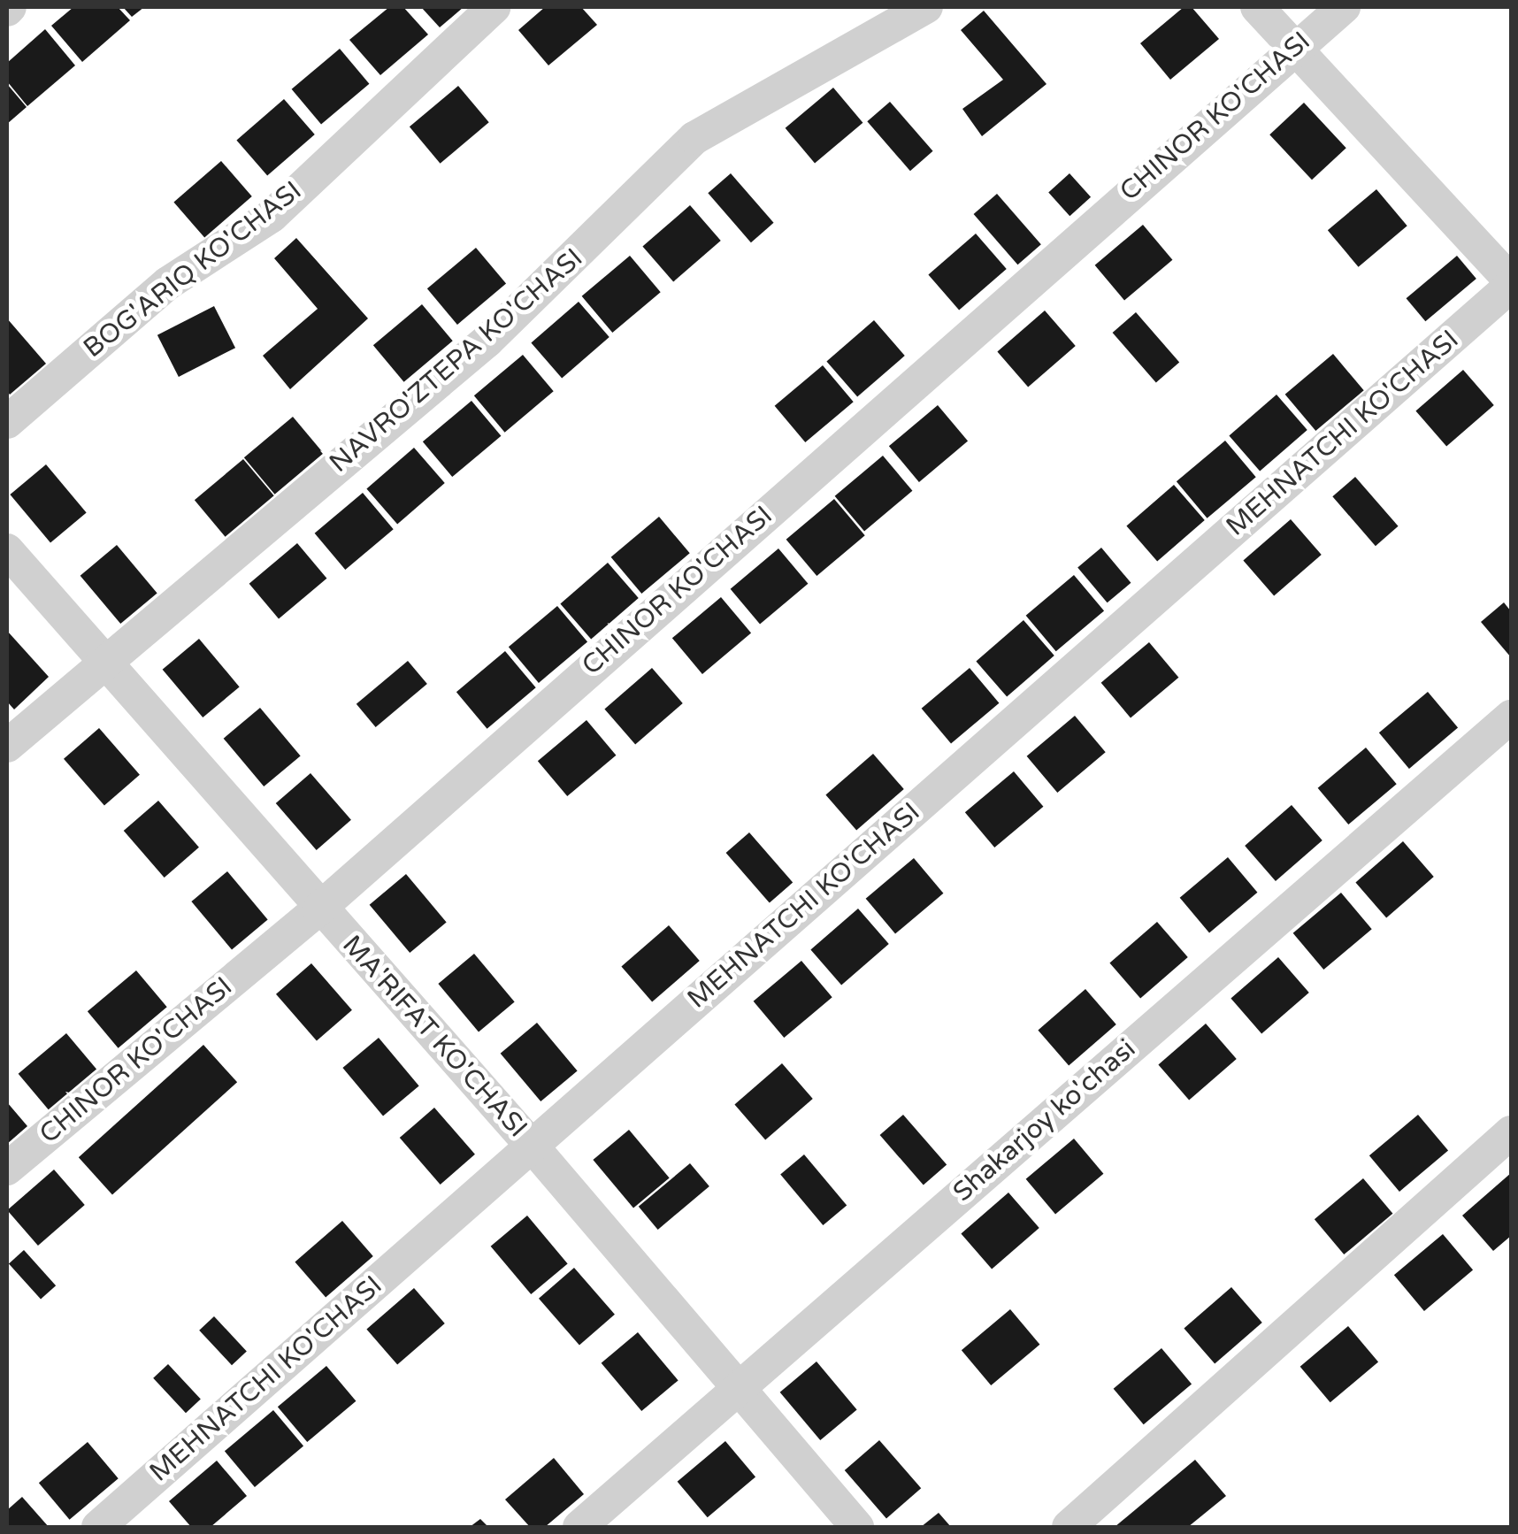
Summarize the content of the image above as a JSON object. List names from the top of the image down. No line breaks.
{"streets":{"street":["CHINOR KO'CHASI","BOG'ARIQ KO'CHASI","NAVRO'ZTEPA KO'CHASI","MEHNATCHI KO'CHASI","MA'RIFAT KO'CHASI","Shakarjoy ko'chasi"]},"crossings":[["CHINOR KO'CHASI","MA'RIFAT KO'CHASI"],["NAVRO'ZTEPA KO'CHASI","MA'RIFAT KO'CHASI"],["MEHNATCHI KO'CHASI","MA'RIFAT KO'CHASI"],["MA'RIFAT KO'CHASI","Shakarjoy ko'chasi"]]}
